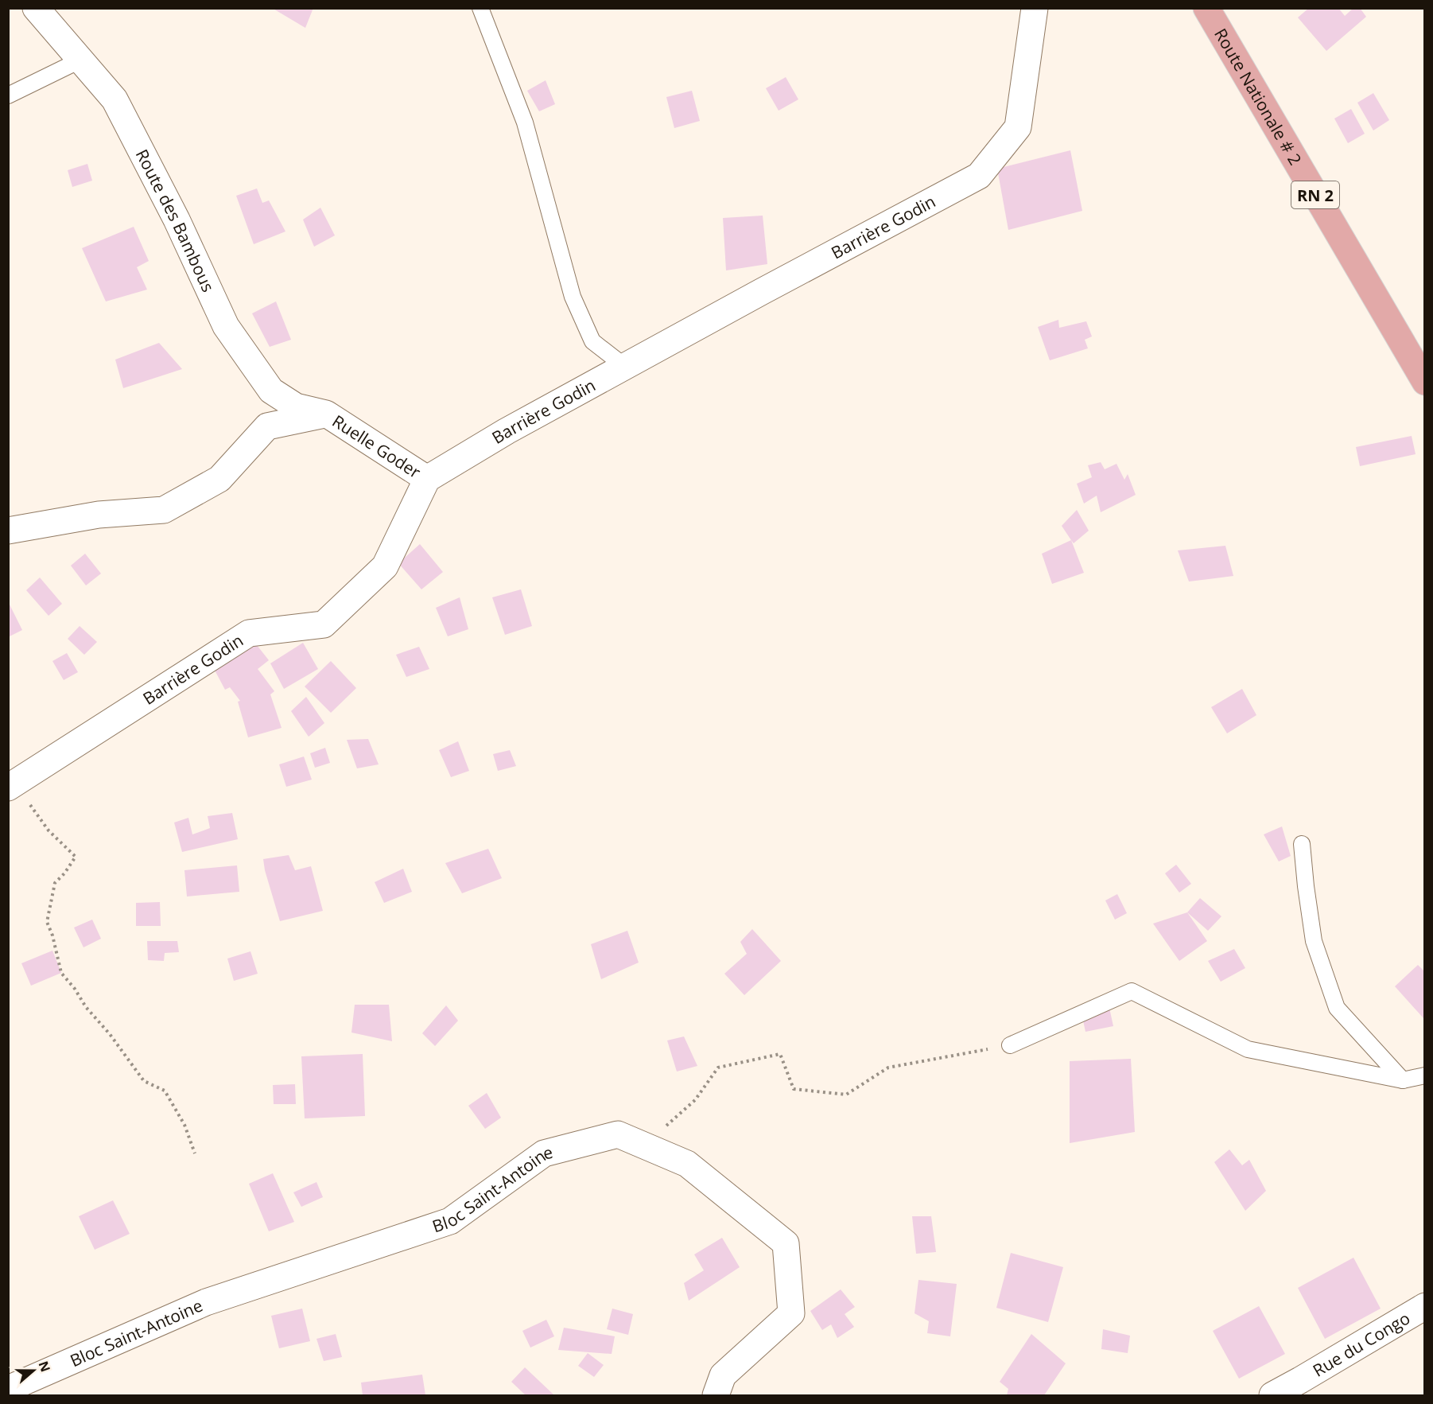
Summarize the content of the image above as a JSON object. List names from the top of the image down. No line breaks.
{"streets":{"main road":["Route Nationale # 2","RN 2"],"street":["Route des Bambous","Barrière Godin","Ruelle Goder","Bloc Saint-Antoine","Rue du Congo"]},"crossings":[["Route des Bambous","Ruelle Goder"],["Barrière Godin","Ruelle Goder"]],"north":"right"}
